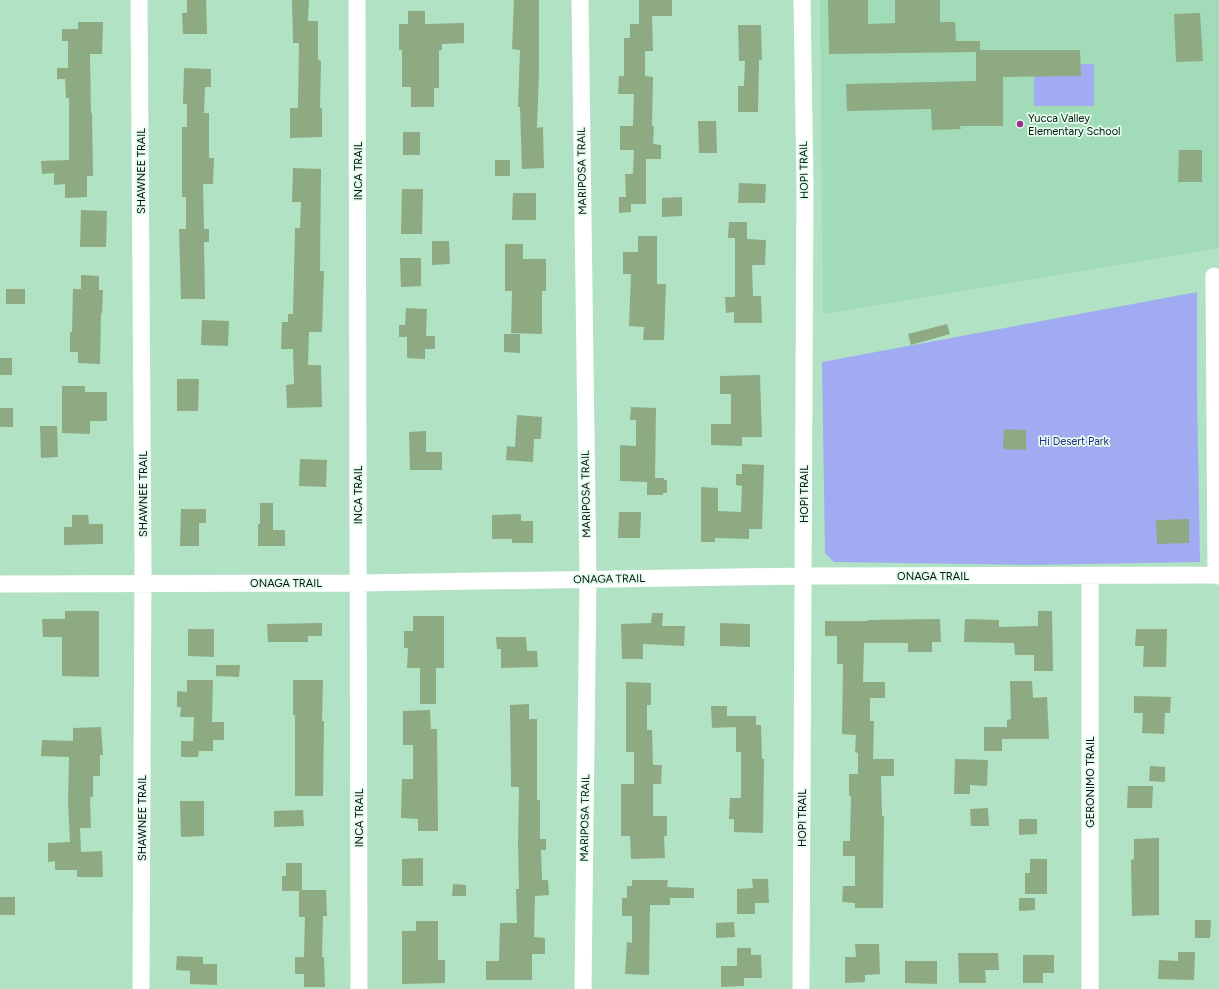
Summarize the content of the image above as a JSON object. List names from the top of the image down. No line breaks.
{"streets":{"street":["HOPI TRAIL","SHAWNEE TRAIL","INCA TRAIL","MARIPOSA TRAIL","ONAGA TRAIL","GERONIMO TRAIL"]},"crossings":[["HOPI TRAIL","ONAGA TRAIL"],["SHAWNEE TRAIL","ONAGA TRAIL"],["INCA TRAIL","ONAGA TRAIL"],["MARIPOSA TRAIL","ONAGA TRAIL"],["ONAGA TRAIL","GERONIMO TRAIL"]],"parks":["Hi Desert Park"],"places":["Yucca Valley Elementary School"]}
